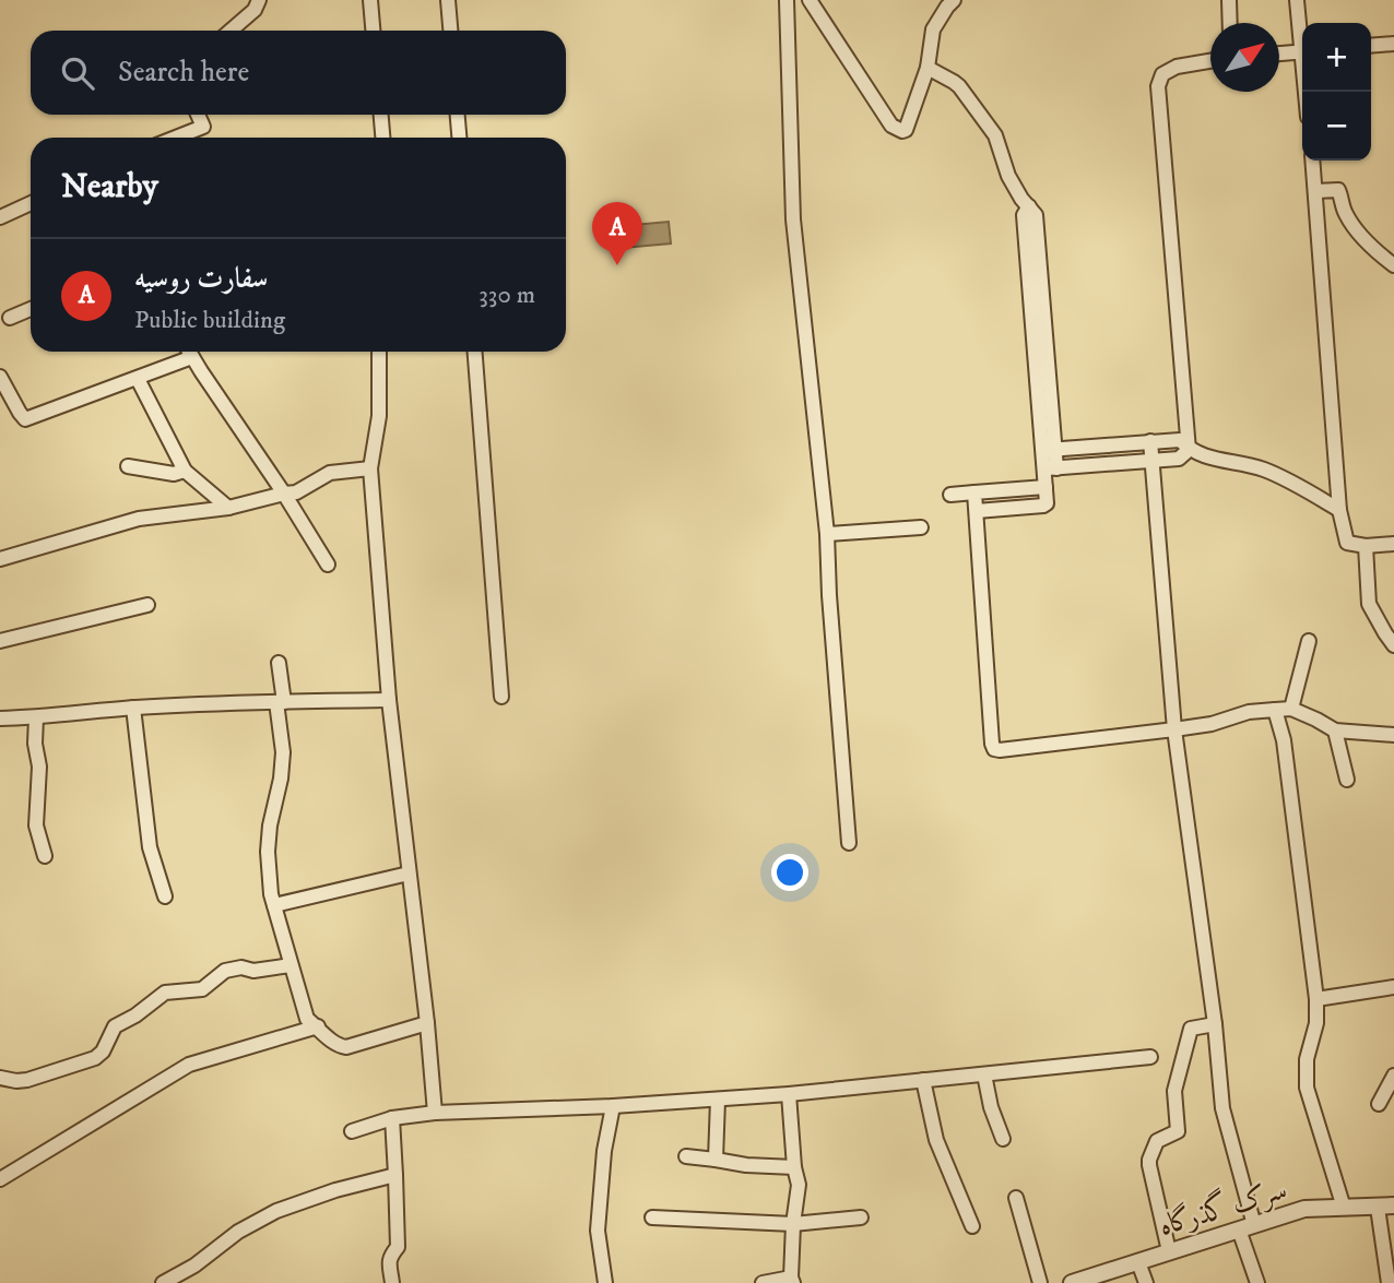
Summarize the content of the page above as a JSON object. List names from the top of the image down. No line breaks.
{"streets":{"street":["سرک گذرگاه"]},"north":"top right","page":{"map_buttons":["+","−"],"search":"Search here","heading":"Nearby","pins":"A","list":[{"mark":"A","name":"سفارت روسیه","note":"Public building","value":"330 m"}]}}
